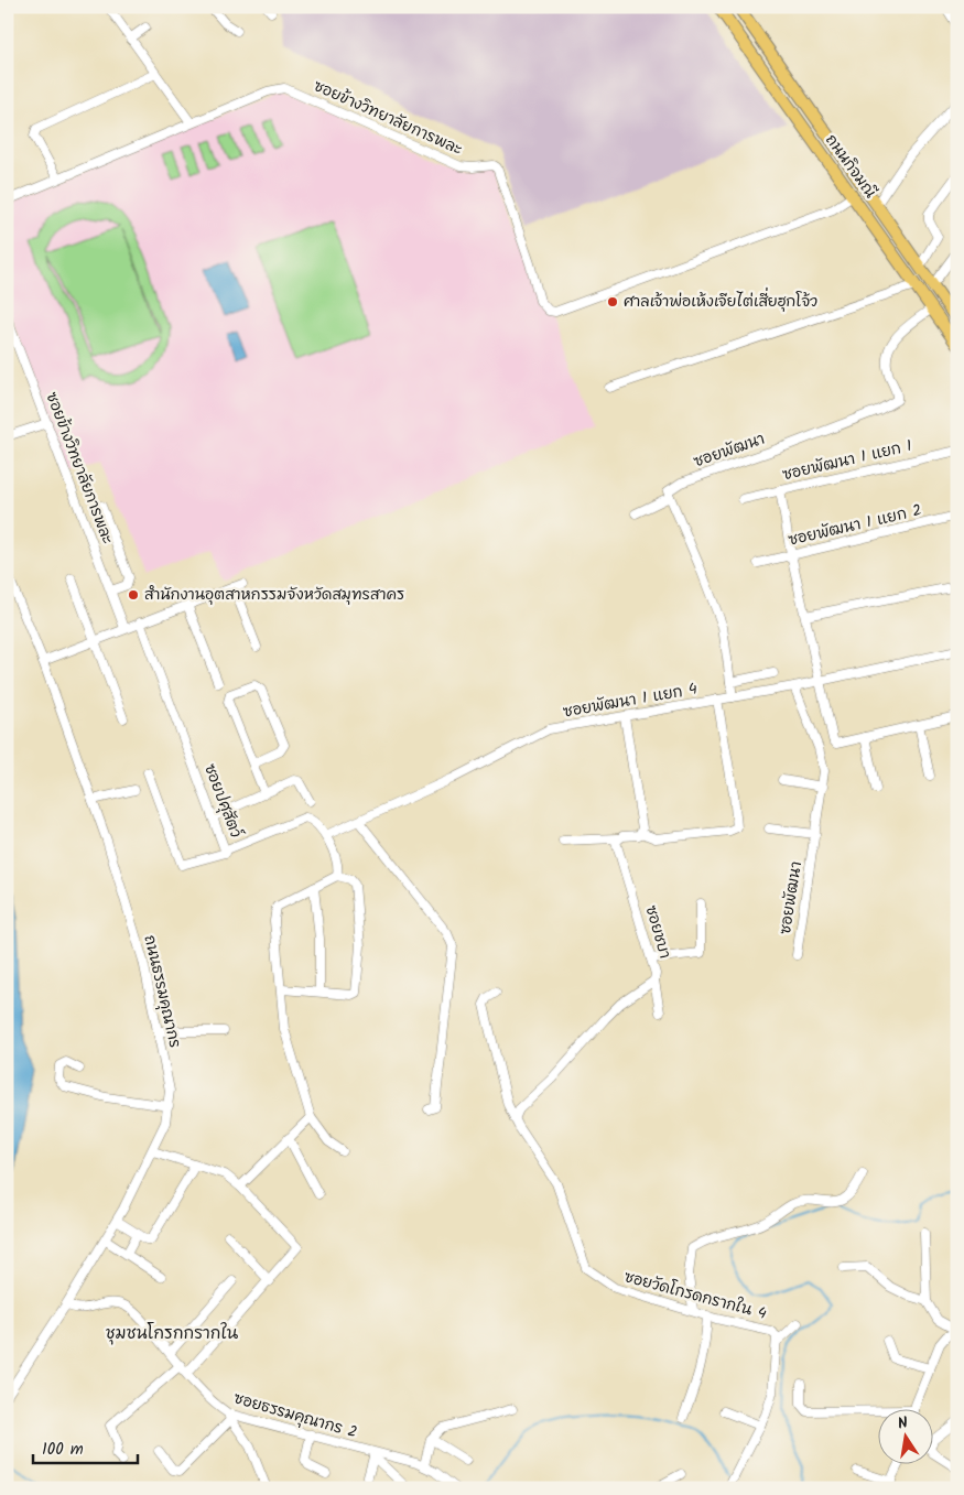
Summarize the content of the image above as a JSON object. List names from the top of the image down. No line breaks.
{"streets":{"main road":["ถนนกิจมณี"],"street":["ซอยข้างวิทยาลัยการพละ","ซอยพัฒนา","ซอยพัฒนา 1 แยก 1","ซอยพัฒนา 1 แยก 2","ซอยพัฒนา 1 แยก 4","ซอยปศุสัตว์","ซอยชบา","ถนนธรรมคุณากร","ซอยวัดโกรดกรากใน 4","ซอยธรรมคุณากร 2"]},"crossings":[["ซอยข้างวิทยาลัยการพละ","ถนนกิจมณี"],["ถนนกิจมณี","ซอยพัฒนา"],["ซอยพัฒนา","ซอยพัฒนา 1 แยก 4"],["ซอยชบา","ซอยวัดโกรดกรากใน 4"],["ถนนธรรมคุณากร","ซอยธรรมคุณากร 2"]],"districts":["ชุมชนโกรกกรากใน"],"places":["ศาลเจ้าพ่อเห้งเจียไต่เสี่ยฮุกโจ้ว","สำนักงานอุตสาหกรรมจังหวัดสมุทรสาคร"],"scale_bar":"100 m","north":"top"}
